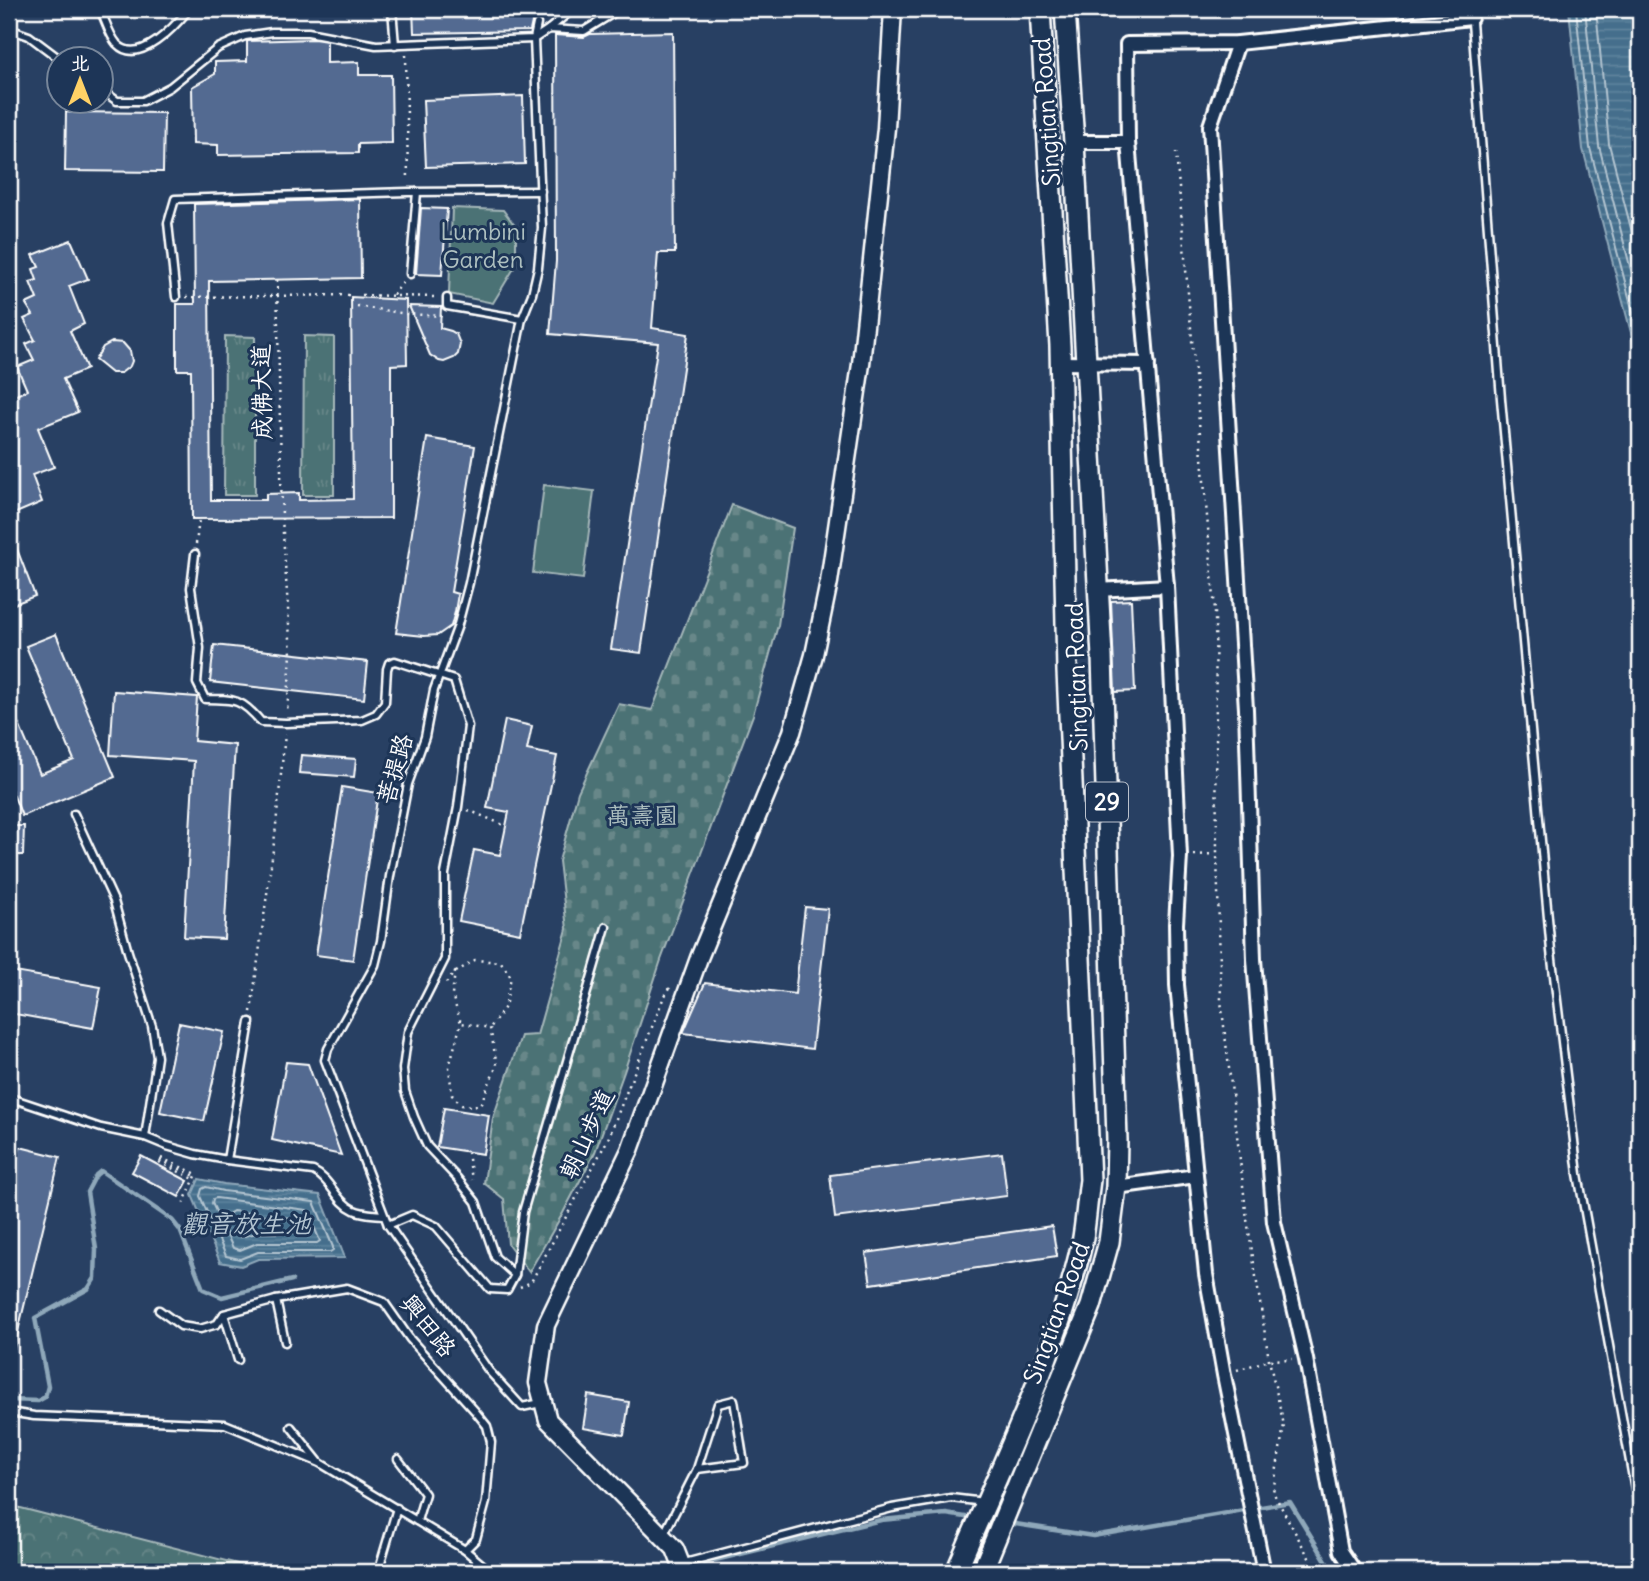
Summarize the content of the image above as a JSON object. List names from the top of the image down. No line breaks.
{"streets":{"main road":["Singtian Road","29"],"lane":["菩提路","興田路"],"path":["成佛大道","朝山步道"]},"water":["觀音放生池"],"parks":["Lumbini Garden","萬壽園"],"north":"top"}
